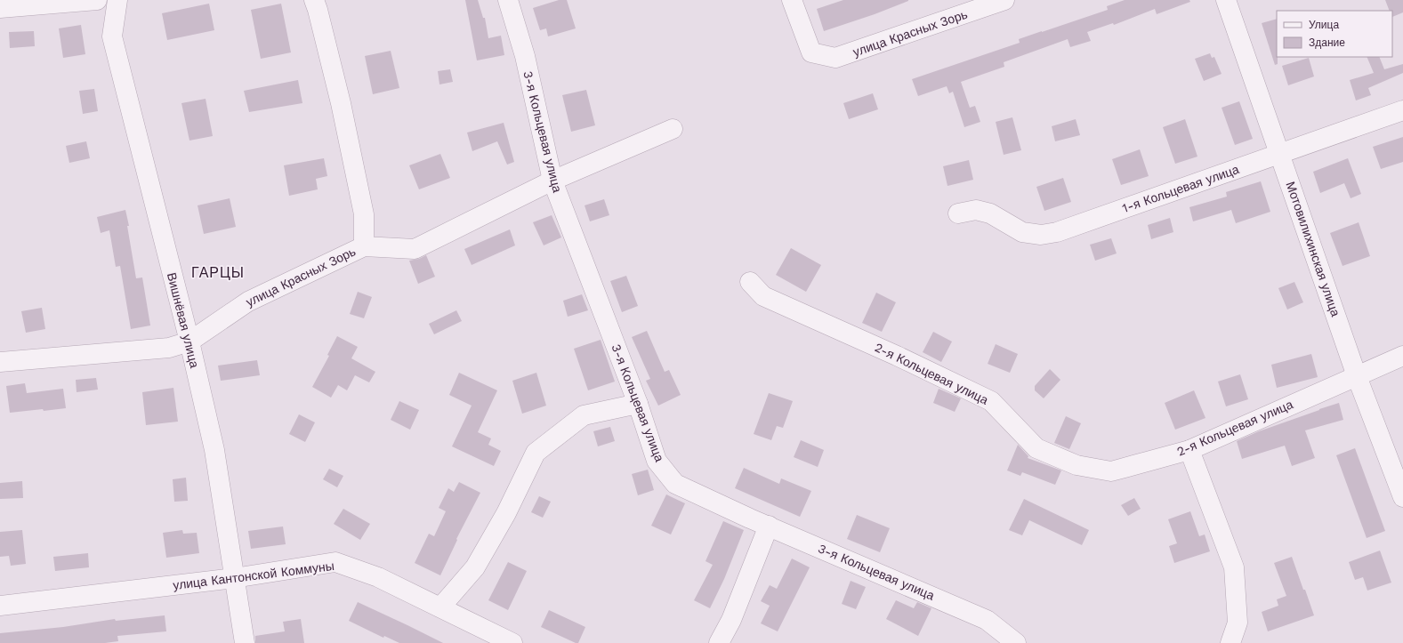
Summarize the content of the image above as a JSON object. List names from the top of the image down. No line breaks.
{"streets":{"street":["улица Красных Зорь","3-я Кольцевая улица","1-я Кольцевая улица","Мотовилихинская улица","Вишнёвая улица","2-я Кольцевая улица","улица Кантонской Коммуны"]},"crossings":[["улица Красных Зорь","3-я Кольцевая улица"],["улица Красных Зорь","Вишнёвая улица"],["1-я Кольцевая улица","Мотовилихинская улица"],["Мотовилихинская улица","2-я Кольцевая улица"],["Вишнёвая улица","улица Кантонской Коммуны"]],"districts":["ГАРЦЫ"],"legend":["Улица","Здание"]}
